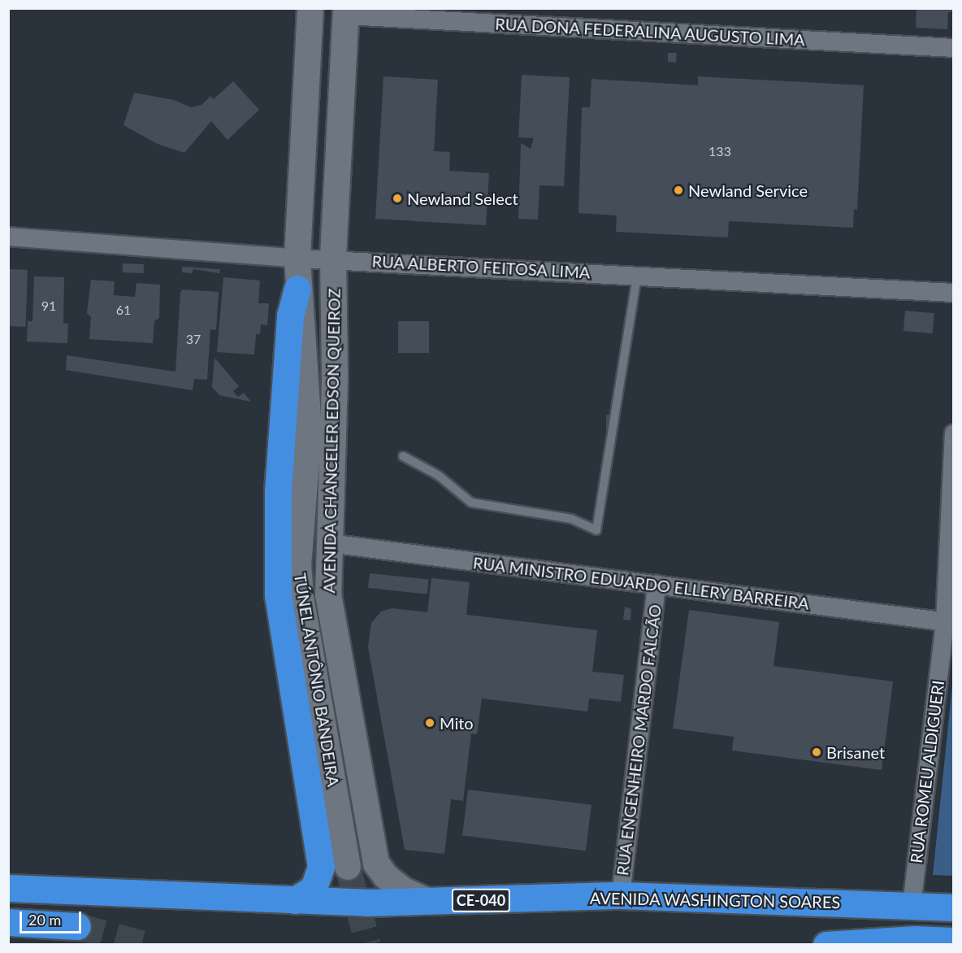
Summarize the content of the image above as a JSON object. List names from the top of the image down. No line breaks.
{"streets":{"highway":["CE-040","AVENIDA WASHINGTON SOARES"],"main road":["AVENIDA CHANCELER EDSON QUEIROZ","TÚNEL ANTÔNIO BANDEIRA"],"street":["RUA DONA FEDERALINA AUGUSTO LIMA","RUA ALBERTO FEITOSA LIMA","RUA MINISTRO EDUARDO ELLERY BARREIRA","RUA ENGENHEIRO MARDO FALCÃO","RUA ROMEU ALDIGUERI"]},"crossings":[["RUA DONA FEDERALINA AUGUSTO LIMA","AVENIDA CHANCELER EDSON QUEIROZ"],["RUA ALBERTO FEITOSA LIMA","AVENIDA CHANCELER EDSON QUEIROZ"],["AVENIDA CHANCELER EDSON QUEIROZ","RUA MINISTRO EDUARDO ELLERY BARREIRA"],["AVENIDA CHANCELER EDSON QUEIROZ","AVENIDA WASHINGTON SOARES"],["RUA MINISTRO EDUARDO ELLERY BARREIRA","RUA ENGENHEIRO MARDO FALCÃO"],["RUA MINISTRO EDUARDO ELLERY BARREIRA","RUA ROMEU ALDIGUERI"],["RUA ENGENHEIRO MARDO FALCÃO","AVENIDA WASHINGTON SOARES"],["RUA ROMEU ALDIGUERI","AVENIDA WASHINGTON SOARES"]],"places":["Newland Service","Newland Select","Mito","Brisanet"],"house_numbers":["133","91","61","37"],"scale_bar":"20 m"}
